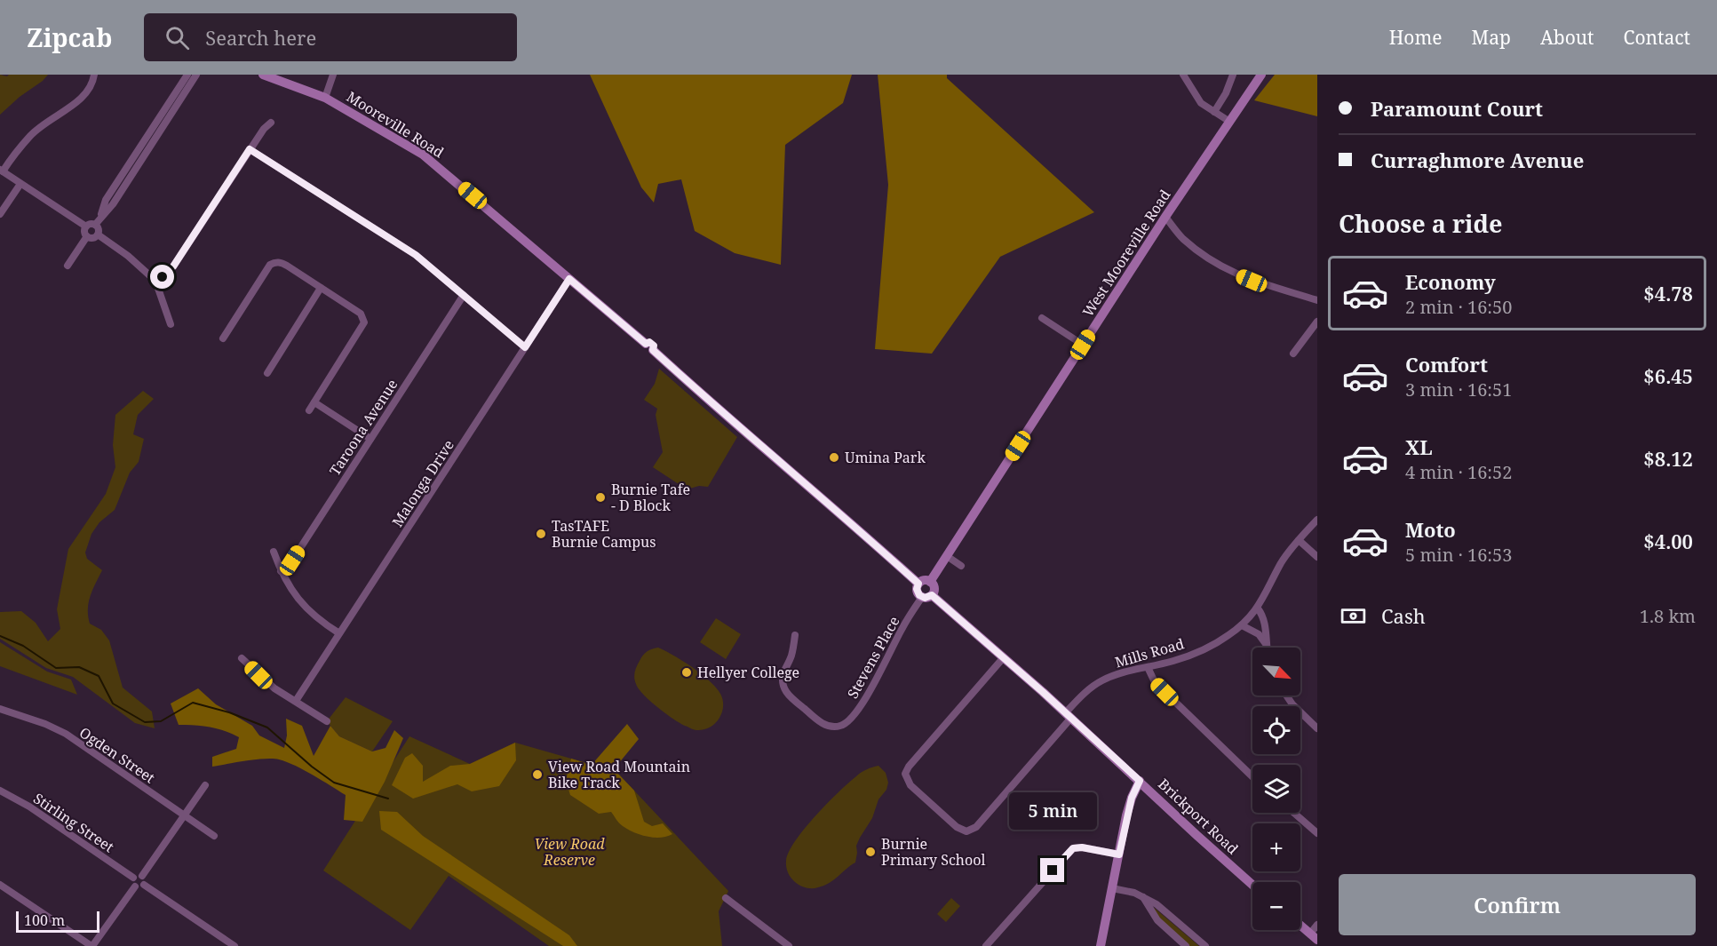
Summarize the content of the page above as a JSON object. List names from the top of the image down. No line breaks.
{"streets":{"main road":["Mooreville Road","West Mooreville Road","Brickport Road"],"street":["Taroona Avenue","Malonga Drive","Mills Road","Stevens Place","Ogden Street","Stirling Street"]},"crossings":[["Mooreville Road","West Mooreville Road"],["Mooreville Road","Malonga Drive"],["Mooreville Road","Stevens Place"],["West Mooreville Road","Stevens Place"]],"parks":["View Road Reserve"],"places":["Umina Park","Burnie Tafe - D Block","TasTAFE Burnie Campus","Hellyer College","View Road Mountain Bike Track","Burnie Primary School"],"scale_bar":"100 m","north":"bottom right","page":{"header":"Zipcab","search":"Search here","nav":["Home","Map","About","Contact"],"banner":["Paramount Court","Curraghmore Avenue"],"heading":"Choose a ride","list":[{"name":"Economy","note":"2 min · 16:50","value":"$4.78"},{"name":"Comfort","note":"3 min · 16:51","value":"$6.45"},{"name":"XL","note":"4 min · 16:52","value":"$8.12"},{"name":"Moto","note":"5 min · 16:53","value":"$4.00"}],"pay":["Cash","1.8 km"],"map_buttons":["+","−"],"bubble":"5 min","buttons":"Confirm","scale":"100 m"}}
